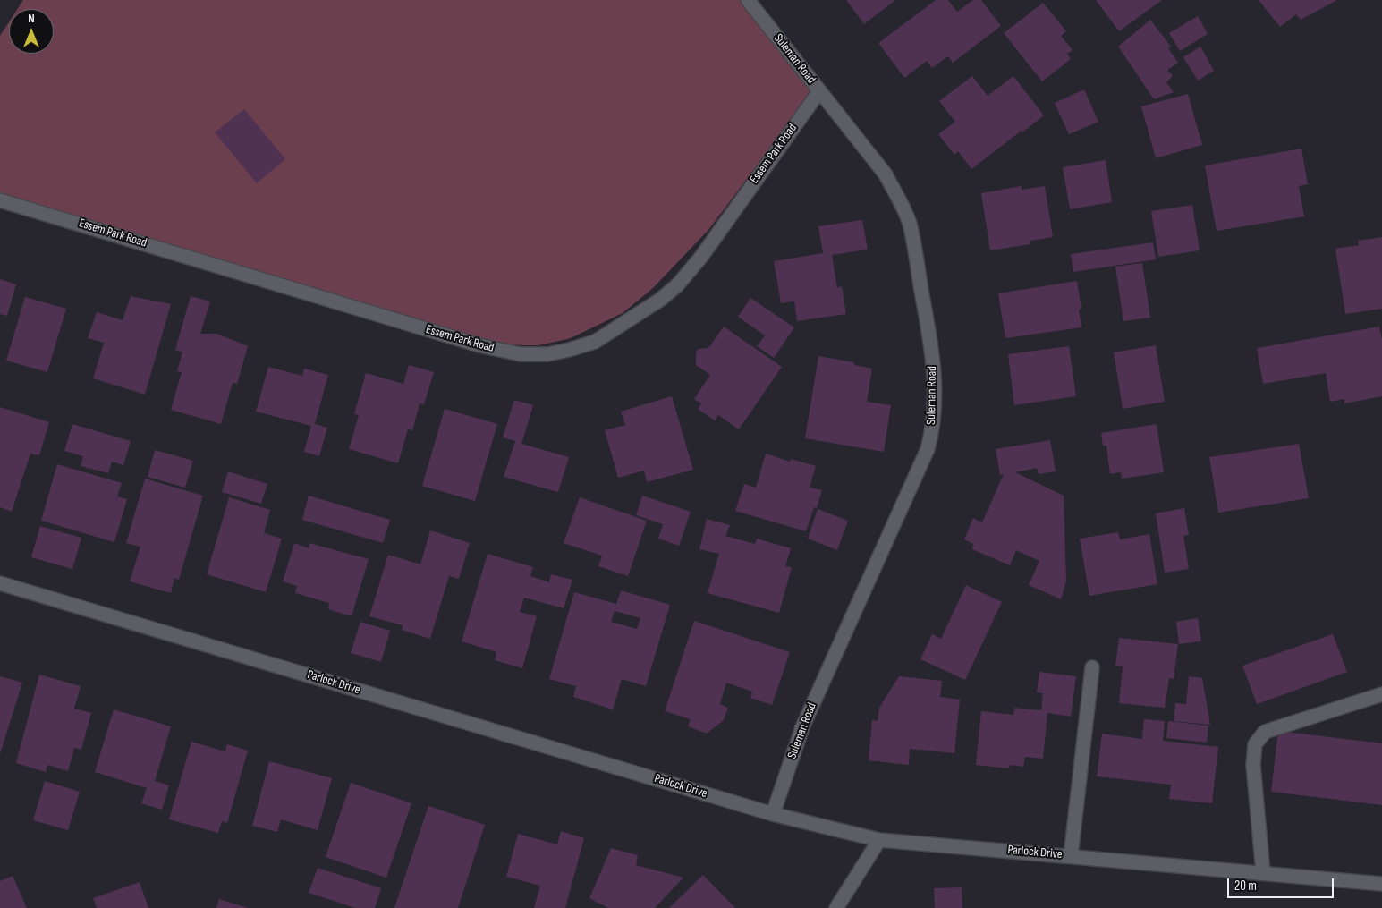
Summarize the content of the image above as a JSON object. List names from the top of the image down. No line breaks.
{"streets":{"street":["Suleman Road","Essem Park Road","Parlock Drive"]},"crossings":[["Suleman Road","Essem Park Road"],["Suleman Road","Parlock Drive"]],"scale_bar":"20 m","north":"top"}
